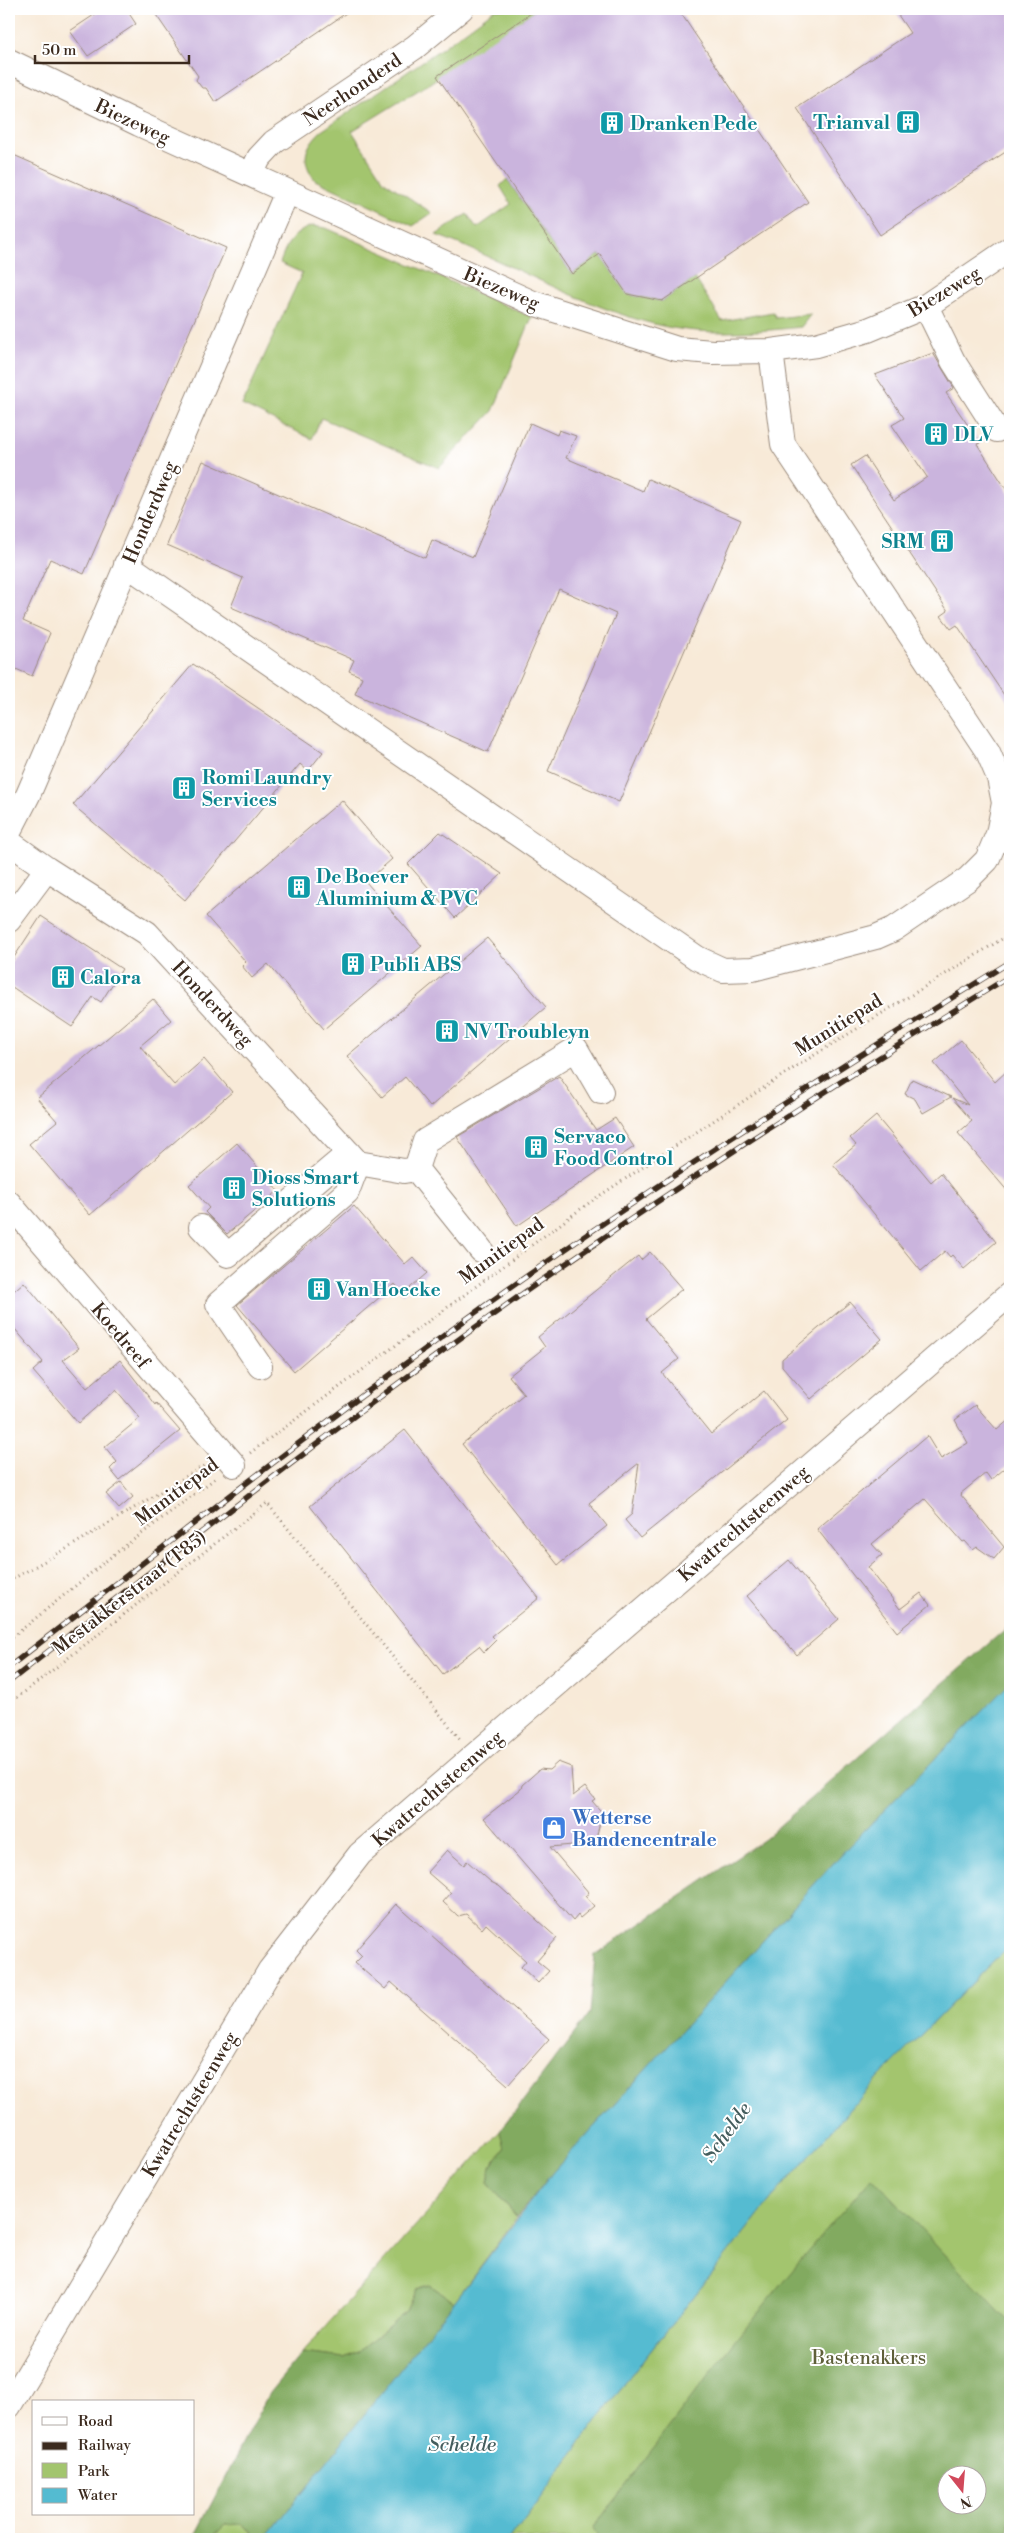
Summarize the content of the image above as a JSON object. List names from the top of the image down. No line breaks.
{"streets":{"street":["Neerhonderd","Biezeweg","Honderdweg","Koedreef","Kwatrechtsteenweg"],"path":["Munitiepad","Mestakkerstraat (T85)"]},"crossings":[["Neerhonderd","Biezeweg"],["Biezeweg","Honderdweg"],["Munitiepad","Koedreef"],["Kwatrechtsteenweg","Mestakkerstraat (T85)"]],"water":["Schelde"],"parks":["Bastenakkers"],"places":{"building":["Trianval","Dranken Pede","DLV","SRM","Romi Laundry Services","De Boever Aluminium & PVC","Publi ABS","Calora","NV Troubleyn","Servaco Food Control","Dioss Smart Solutions","Van Hoecke"],"shop":["Wetterse Bandencentrale"]},"legend":["Road","Railway","Park","Water"],"scale_bar":"50 m","north":"bottom"}
